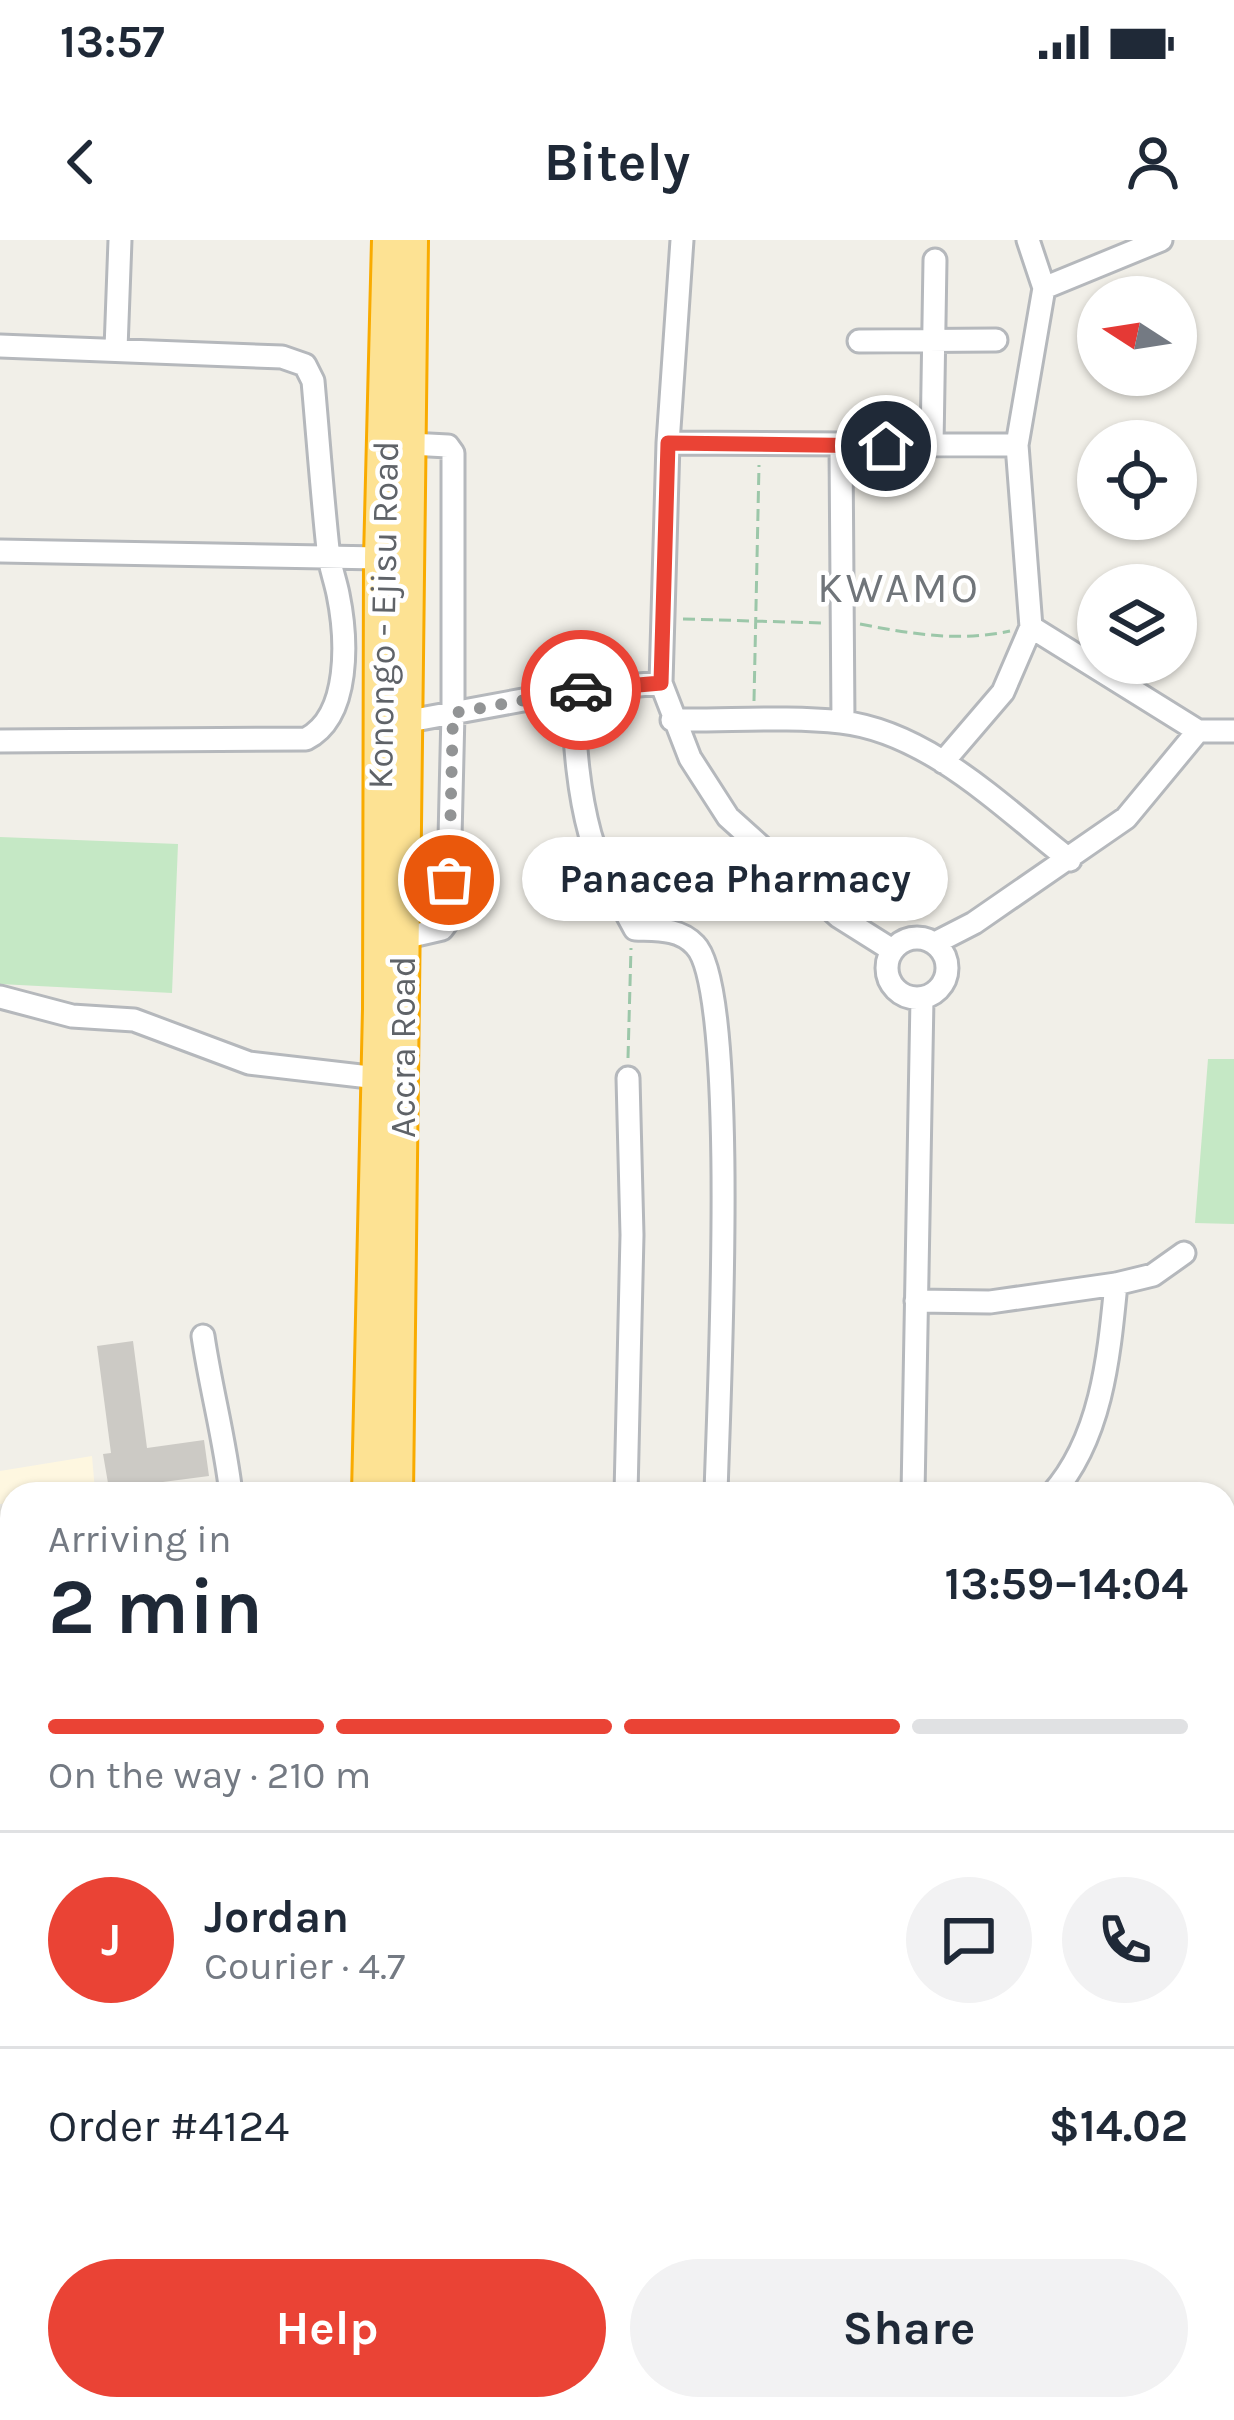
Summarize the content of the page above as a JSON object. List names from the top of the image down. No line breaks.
{"streets":{"highway":["Konongo - Ejisu Road","Accra Road"]},"crossings":[["Konongo - Ejisu Road","Accra Road"]],"districts":["KWAMO"],"places":["Panacea Pharmacy"],"north":"left","page":{"status":"13:57","header":"Bitely","bubble":"Panacea Pharmacy","heading":["2 min","Arriving in","13:59–14:04"],"panel":["Jordan","Courier · 4.7","Order #4124","$14.02"],"bar":"On the way · 210 m","round":"J","buttons":["Help","Share"]}}
